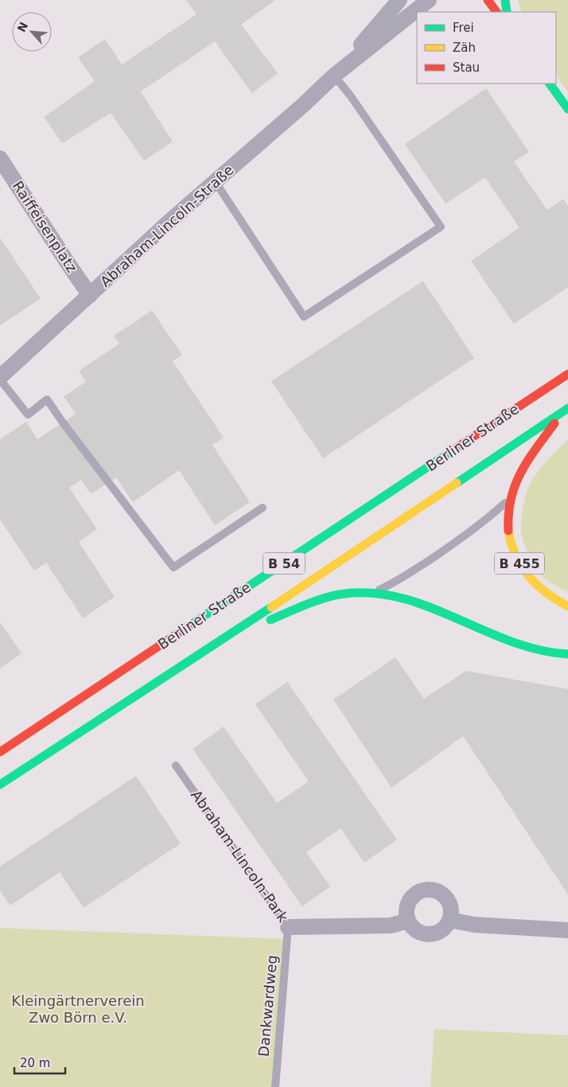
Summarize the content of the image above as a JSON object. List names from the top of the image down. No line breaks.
{"streets":{"main road":["Berliner Straße","B 54","B 455"],"street":["Abraham-Lincoln-Straße","Raiffeisenplatz","Abraham-Lincoln-Park"],"lane":["Dankwardweg"]},"crossings":[["Abraham-Lincoln-Straße","Raiffeisenplatz"],["Berliner Straße","B 54"],["B 54","B 455"],["Abraham-Lincoln-Park","Dankwardweg"]],"parks":["Kleingärtnerverein Zwo Börn e.V."],"legend":["Frei","Zäh","Stau"],"scale_bar":"20 m","north":"top left"}
